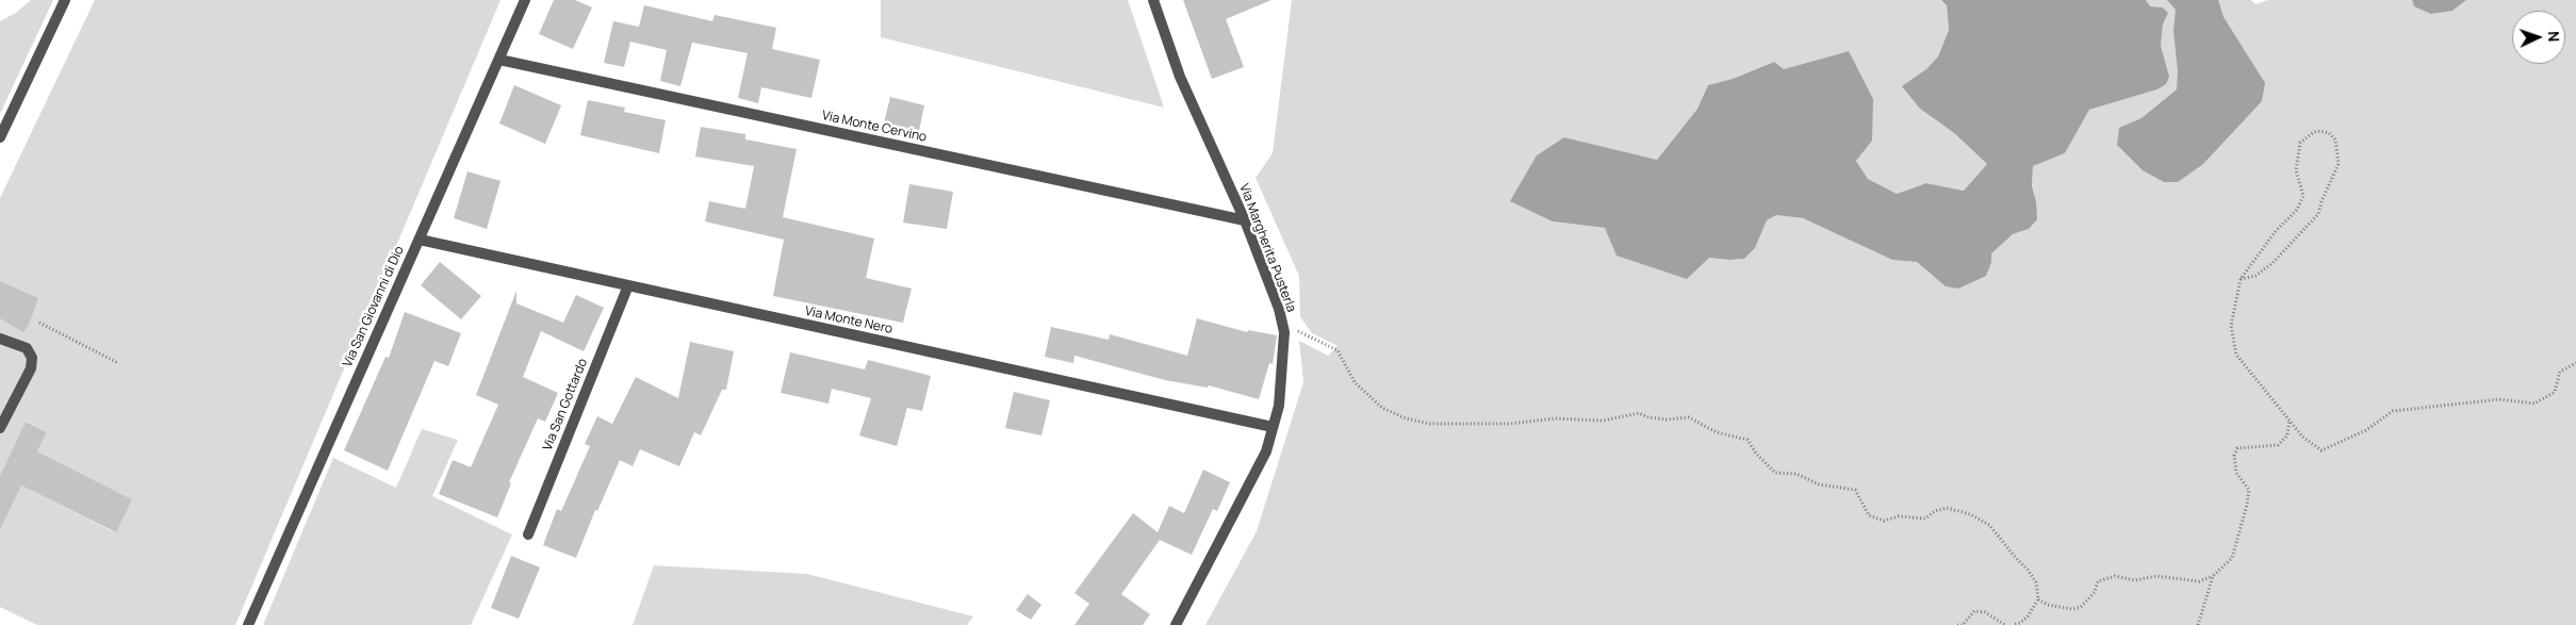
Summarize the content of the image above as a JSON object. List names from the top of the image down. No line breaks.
{"streets":{"street":["Via Monte Cervino","Via Margherita Pusterla","Via San Giovanni di Dio","Via Monte Nero","Via San Gottardo"]},"crossings":[["Via Monte Cervino","Via Margherita Pusterla"],["Via Monte Cervino","Via San Giovanni di Dio"],["Via Margherita Pusterla","Via Monte Nero"],["Via San Giovanni di Dio","Via Monte Nero"],["Via Monte Nero","Via San Gottardo"]],"north":"right"}
